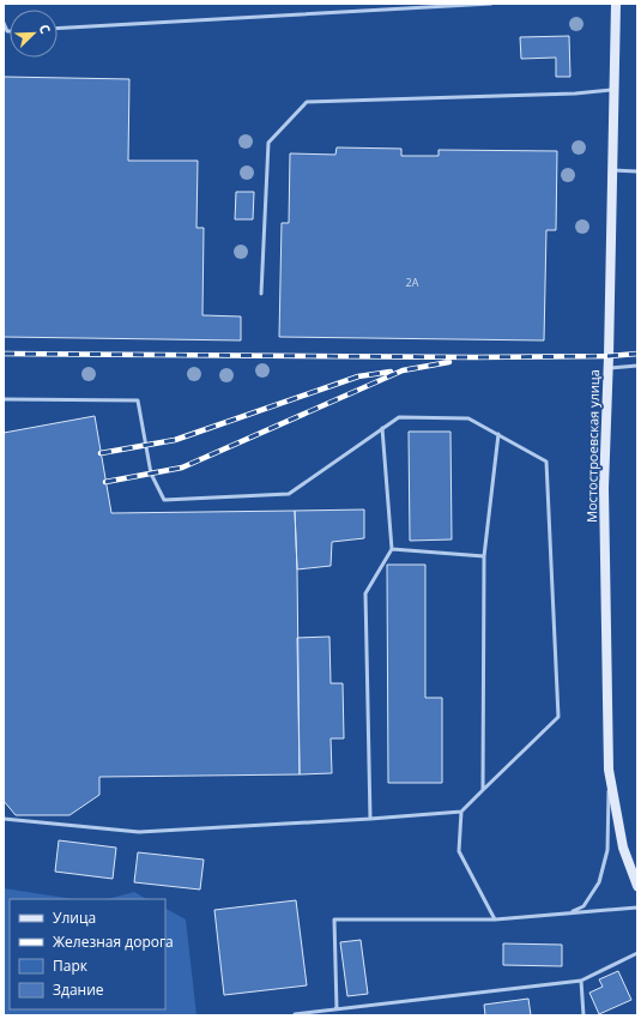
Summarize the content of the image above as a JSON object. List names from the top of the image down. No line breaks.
{"streets":{"main road":["Мостостроевская улица"]},"house_numbers":["2А"],"legend":["Улица","Железная дорога","Парк","Здание"],"north":"top right"}
